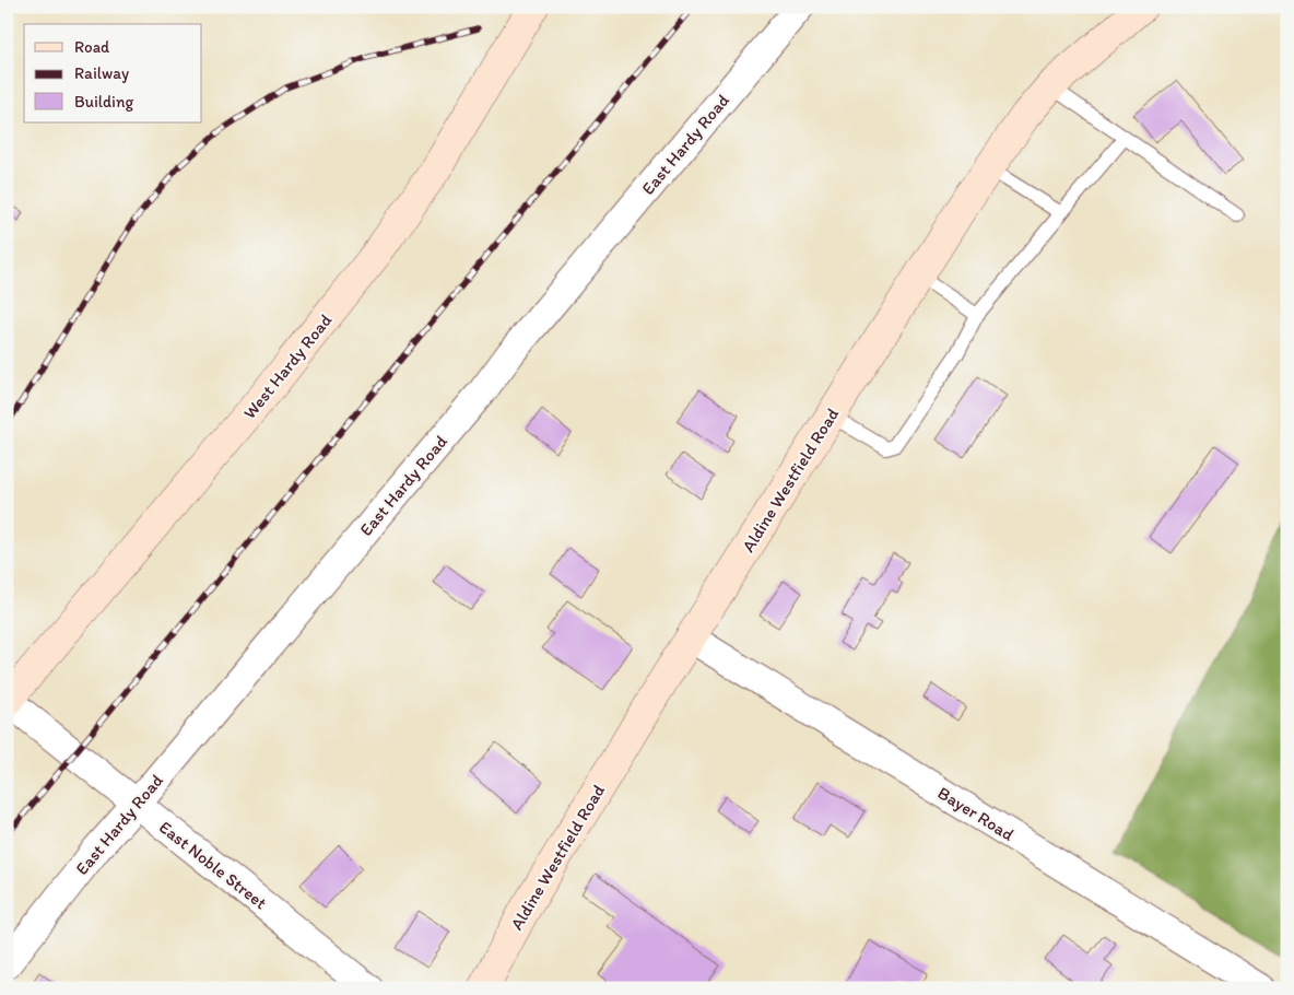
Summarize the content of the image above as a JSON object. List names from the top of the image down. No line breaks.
{"streets":{"main road":["West Hardy Road","Aldine Westfield Road"],"street":["East Hardy Road","Bayer Road","East Noble Street"]},"crossings":[["East Hardy Road","East Noble Street"],["West Hardy Road","East Noble Street"],["Aldine Westfield Road","Bayer Road"]],"legend":["Road","Railway","Building"]}
